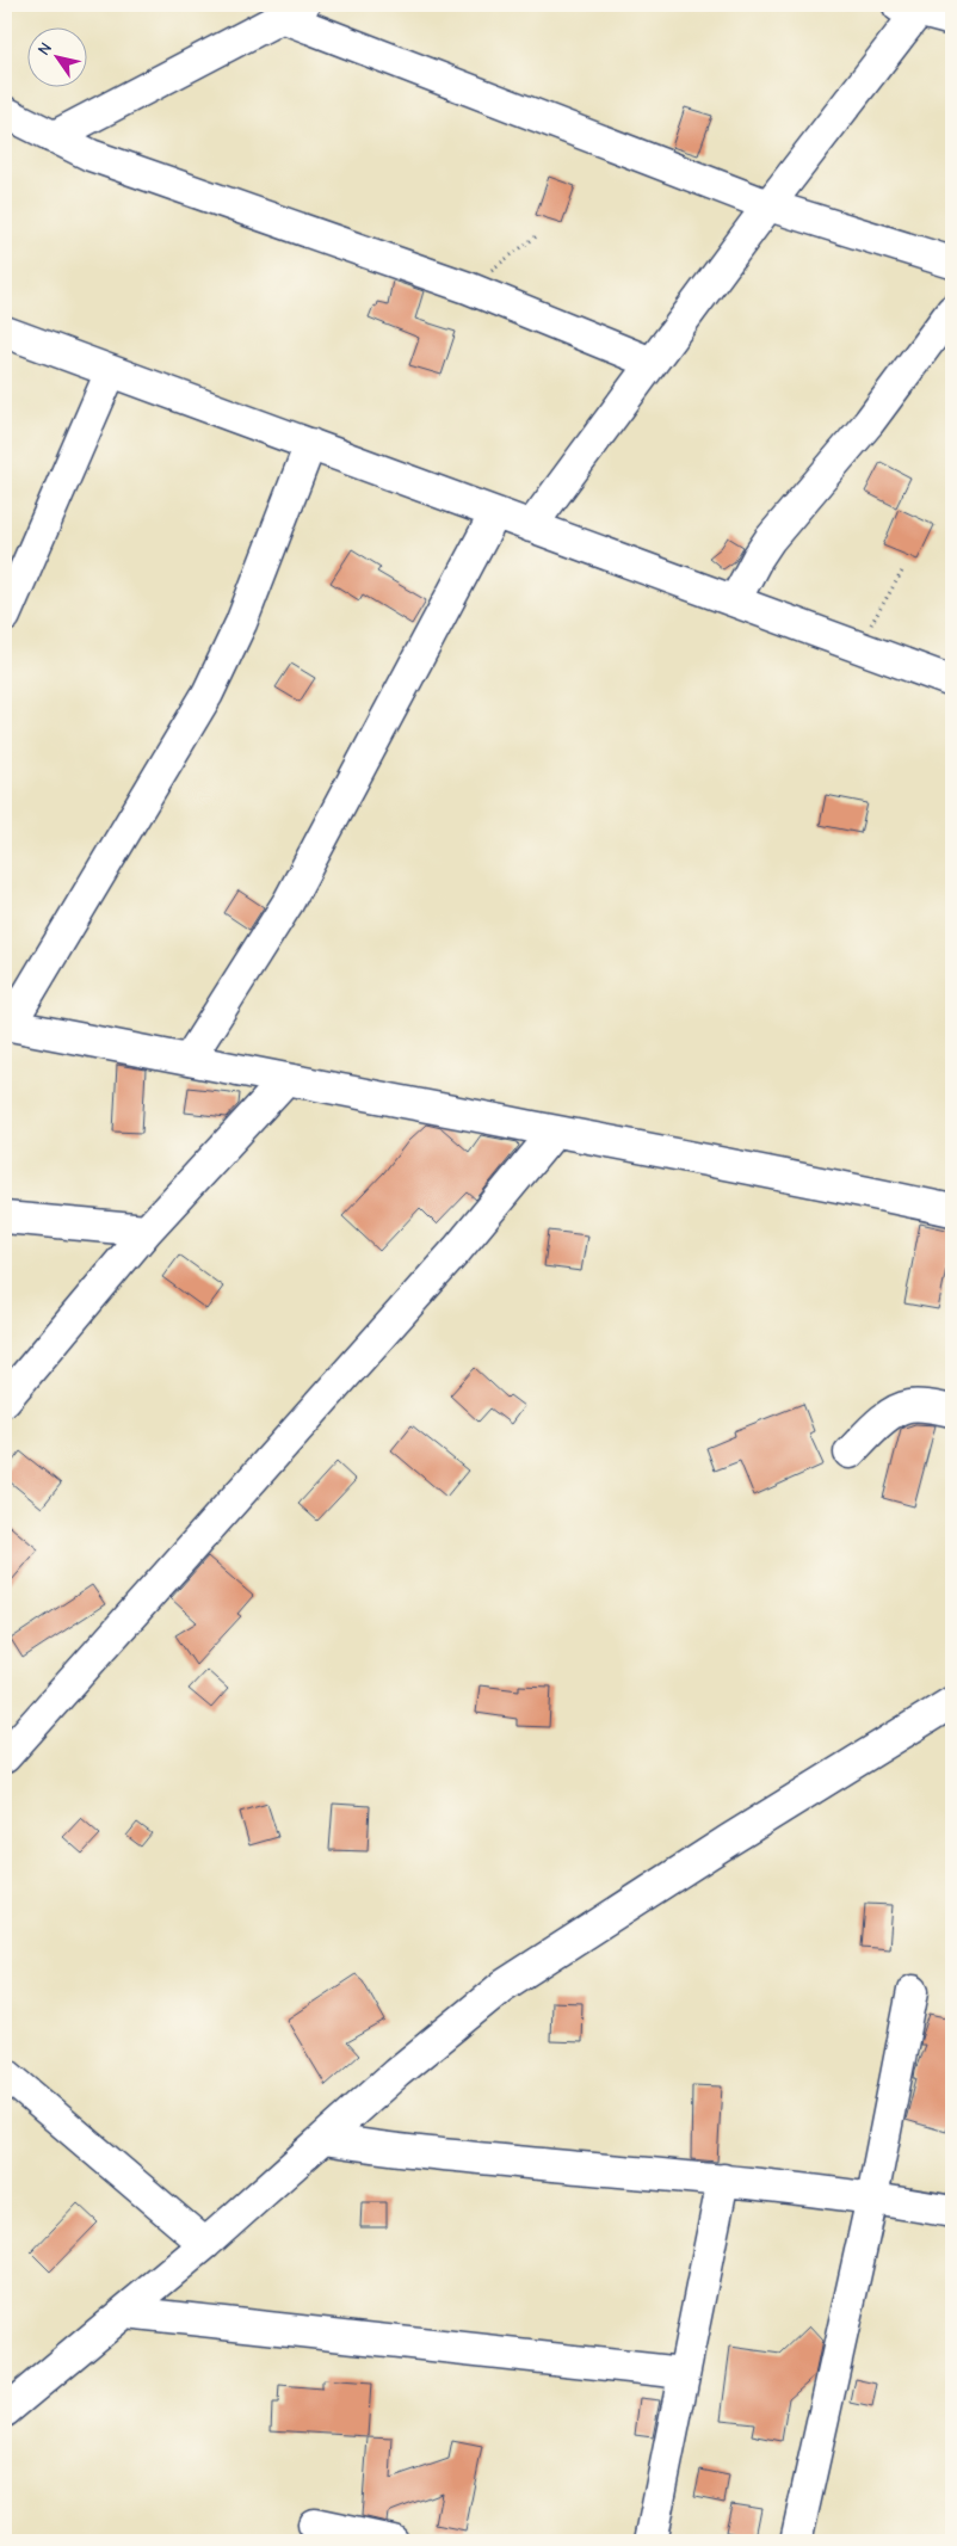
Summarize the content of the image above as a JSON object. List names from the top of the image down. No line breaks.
{"north":"top left"}
